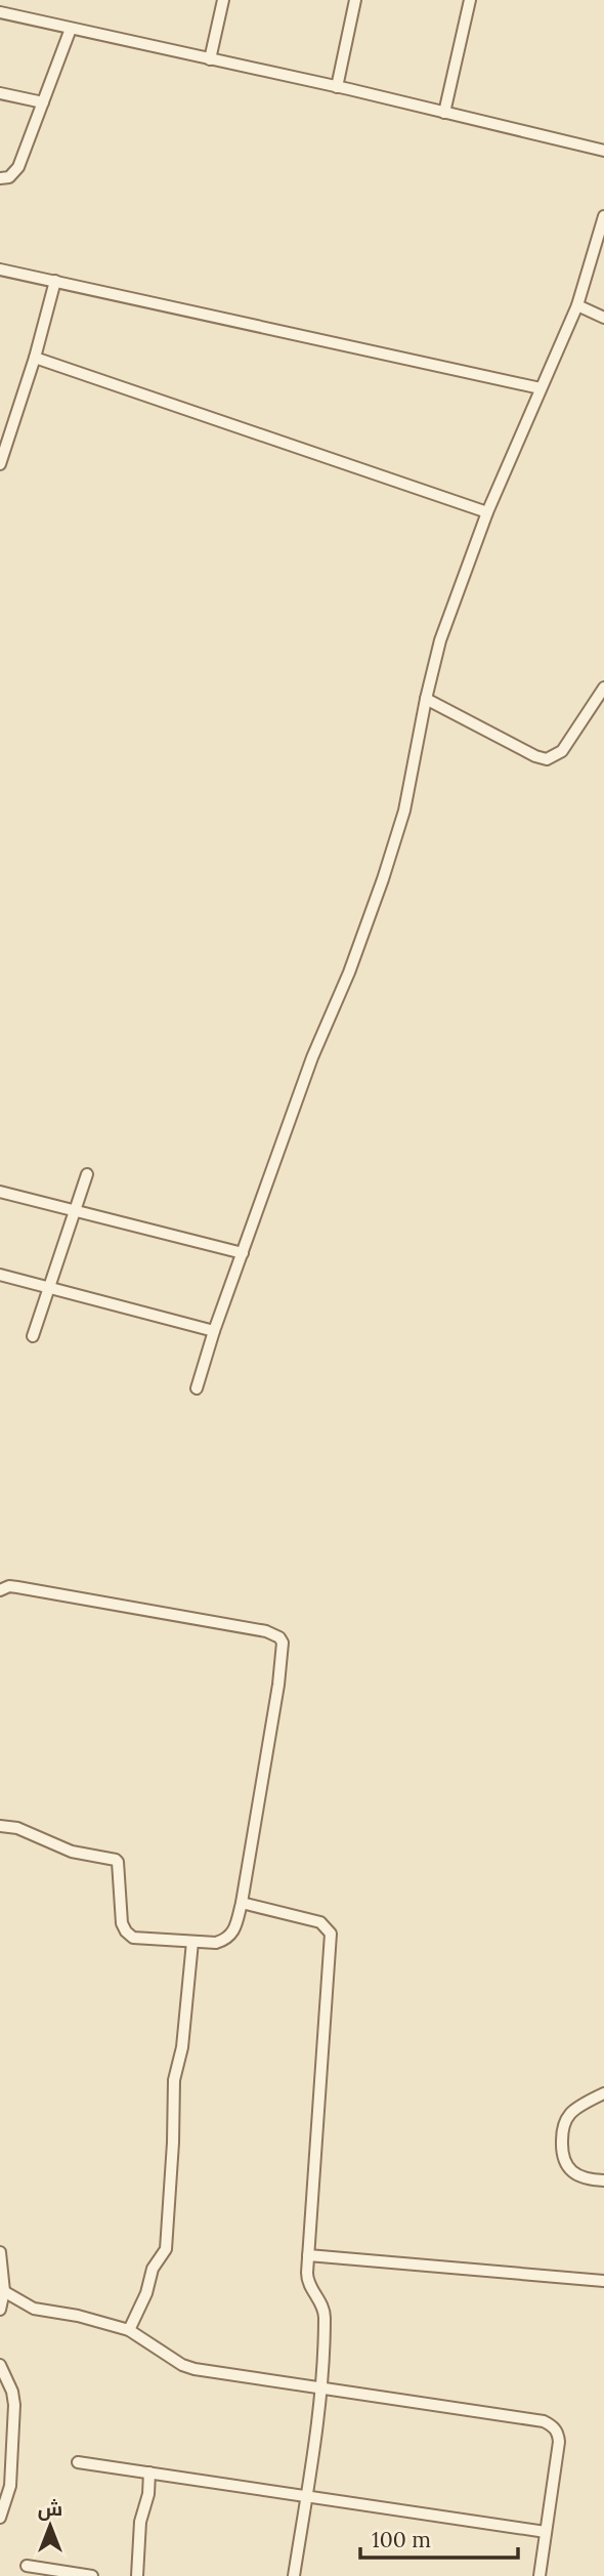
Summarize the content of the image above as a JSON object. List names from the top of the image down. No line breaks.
{"scale_bar":"100 m","north":"top"}
